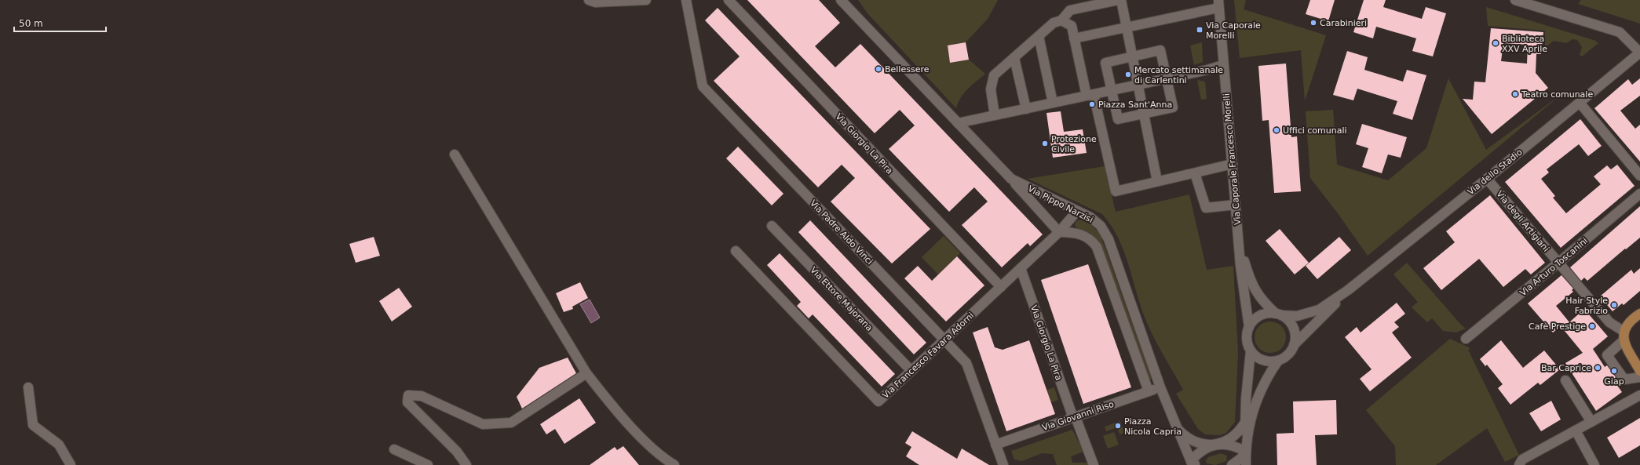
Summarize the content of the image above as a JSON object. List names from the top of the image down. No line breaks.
{"streets":{"street":["Via Giorgio La Pira","Via Caporale Francesco Morelli","Via dello Stadio","Via Pippo Narzisi","Via degli Artigiani","Via Padre Aldo Vinci","Via Arturo Toscanini","Via Ettore Majorana","Via Francesco Favara Adorni","Via Giovanni Riso"]},"crossings":[["Via Giorgio La Pira","Via Francesco Favara Adorni"],["Via Giorgio La Pira","Via Giovanni Riso"],["Via dello Stadio","Via degli Artigiani"],["Via Pippo Narzisi","Via Francesco Favara Adorni"],["Via Pippo Narzisi","Via Giovanni Riso"],["Via degli Artigiani","Via Arturo Toscanini"],["Via Padre Aldo Vinci","Via Francesco Favara Adorni"],["Via Padre Aldo Vinci","Via Giovanni Riso"],["Via Ettore Majorana","Via Francesco Favara Adorni"]],"places":{"other":["Carabinieri","Biblioteca XXV Aprile","Bellessere","Mercato settimanale di Carlentini","Teatro comunale","Piazza Sant'Anna","Uffici comunali","Protezione Civile","Hair Style Fabrizio","Cafè Prestige","Bar Caprice","Giap","Piazza Nicola Capria"],"transit":["Via Caporale Morelli"]},"scale_bar":"50 m"}
